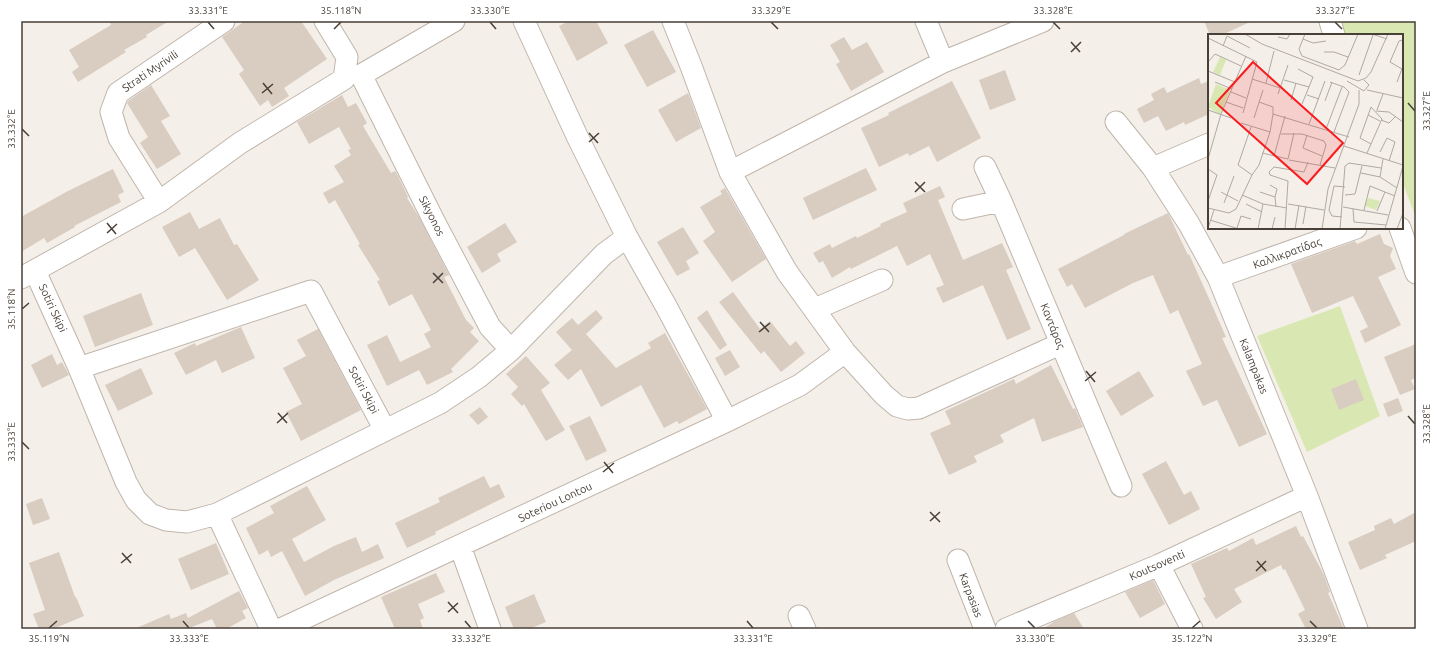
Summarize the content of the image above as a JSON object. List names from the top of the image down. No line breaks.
{"streets":{"street":["Strati Myrivili","Sikyonos","Καλλικρατίδας","Sotiri Skipi","Καντάρας","Kalampakas","Soteriou Lontou","Koutsoventi","Karpasias"]},"crossings":[["Καλλικρατίδας","Kalampakas"],["Kalampakas","Koutsoventi"]],"coordinates":["33.331°E","35.118°N","33.330°E","33.329°E","33.328°E","33.327°E","33.332°E","33.333°E","35.119°N","35.122°N"]}
